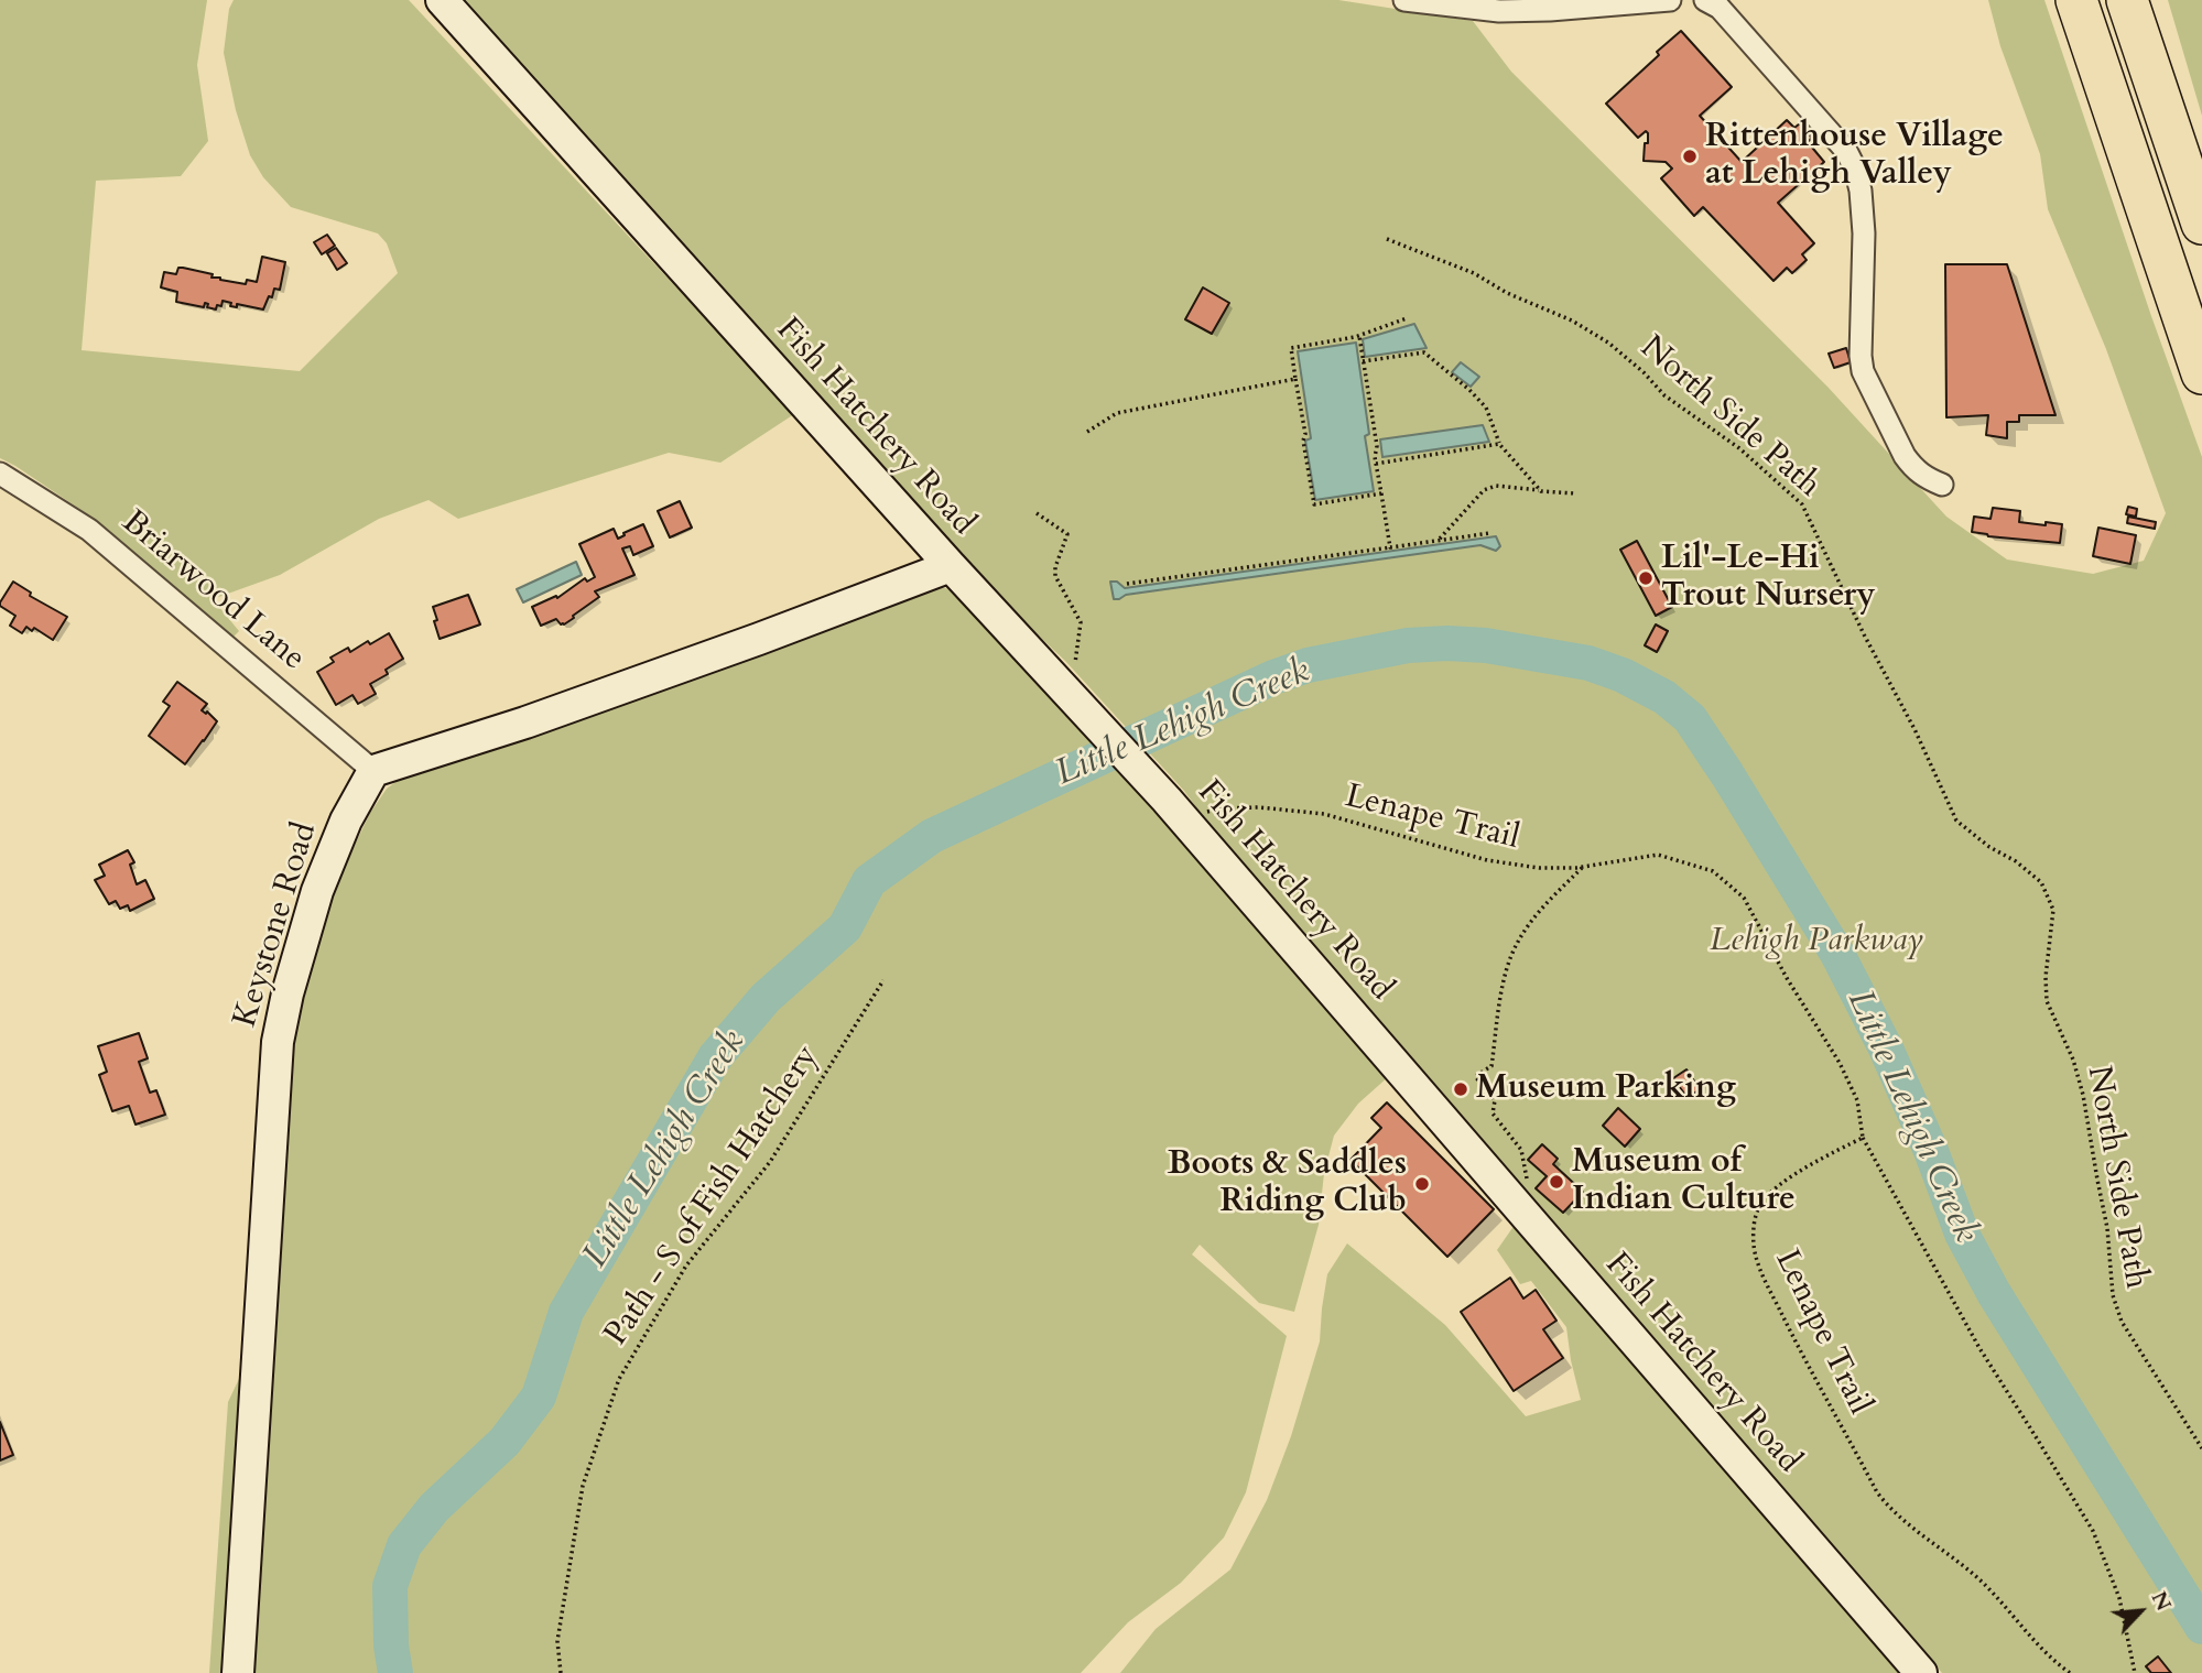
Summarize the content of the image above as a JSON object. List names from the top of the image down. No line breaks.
{"streets":{"street":["Fish Hatchery Road","Briarwood Lane","Keystone Road"],"path":["North Side Path","Lenape Trail","Path - S of Fish Hatchery"]},"crossings":[["Fish Hatchery Road","Lenape Trail"],["Briarwood Lane","Keystone Road"]],"water":["Little Lehigh Creek"],"parks":["Lehigh Parkway"],"places":["Rittenhouse Village at Lehigh Valley","Lil'-Le-Hi Trout Nursery","Museum Parking","Museum of Indian Culture","Boots & Saddles Riding Club"],"north":"top right"}
